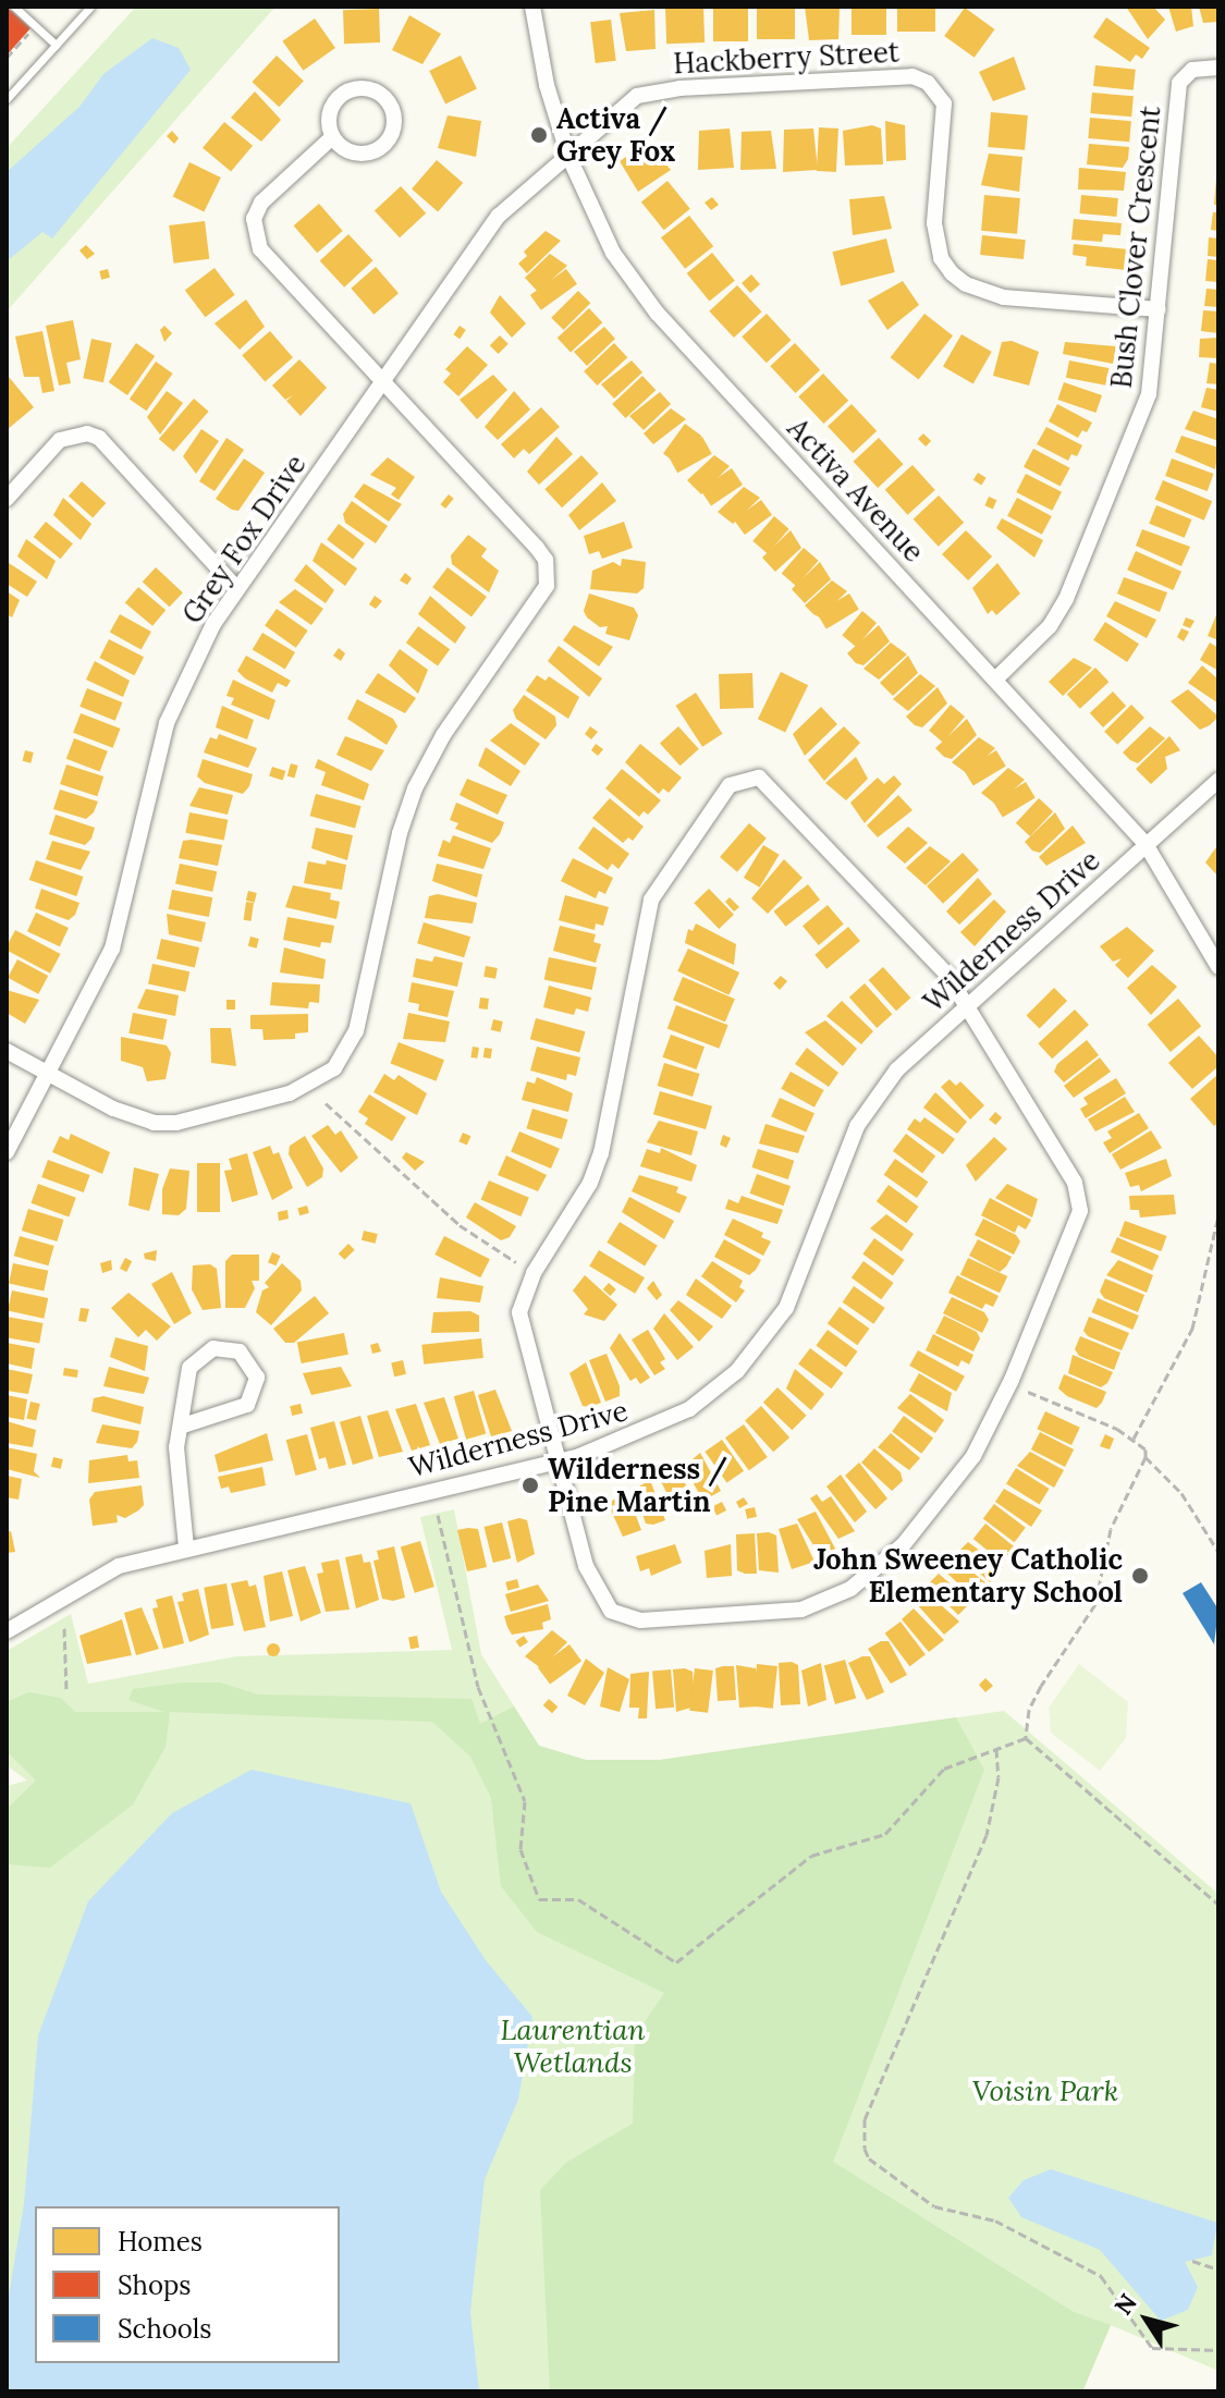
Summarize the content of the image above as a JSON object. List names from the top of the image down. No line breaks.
{"streets":{"street":["Hackberry Street","Bush Clover Crescent","Activa Avenue","Grey Fox Drive","Wilderness Drive"]},"crossings":[["Hackberry Street","Bush Clover Crescent"],["Hackberry Street","Activa Avenue"],["Hackberry Street","Grey Fox Drive"],["Bush Clover Crescent","Activa Avenue"],["Activa Avenue","Grey Fox Drive"],["Activa Avenue","Wilderness Drive"]],"parks":["Laurentian Wetlands","Voisin Park"],"places":["Activa / Grey Fox","Wilderness / Pine Martin","John Sweeney Catholic Elementary School"],"legend":["Homes","Shops","Schools"],"north":"top left"}
